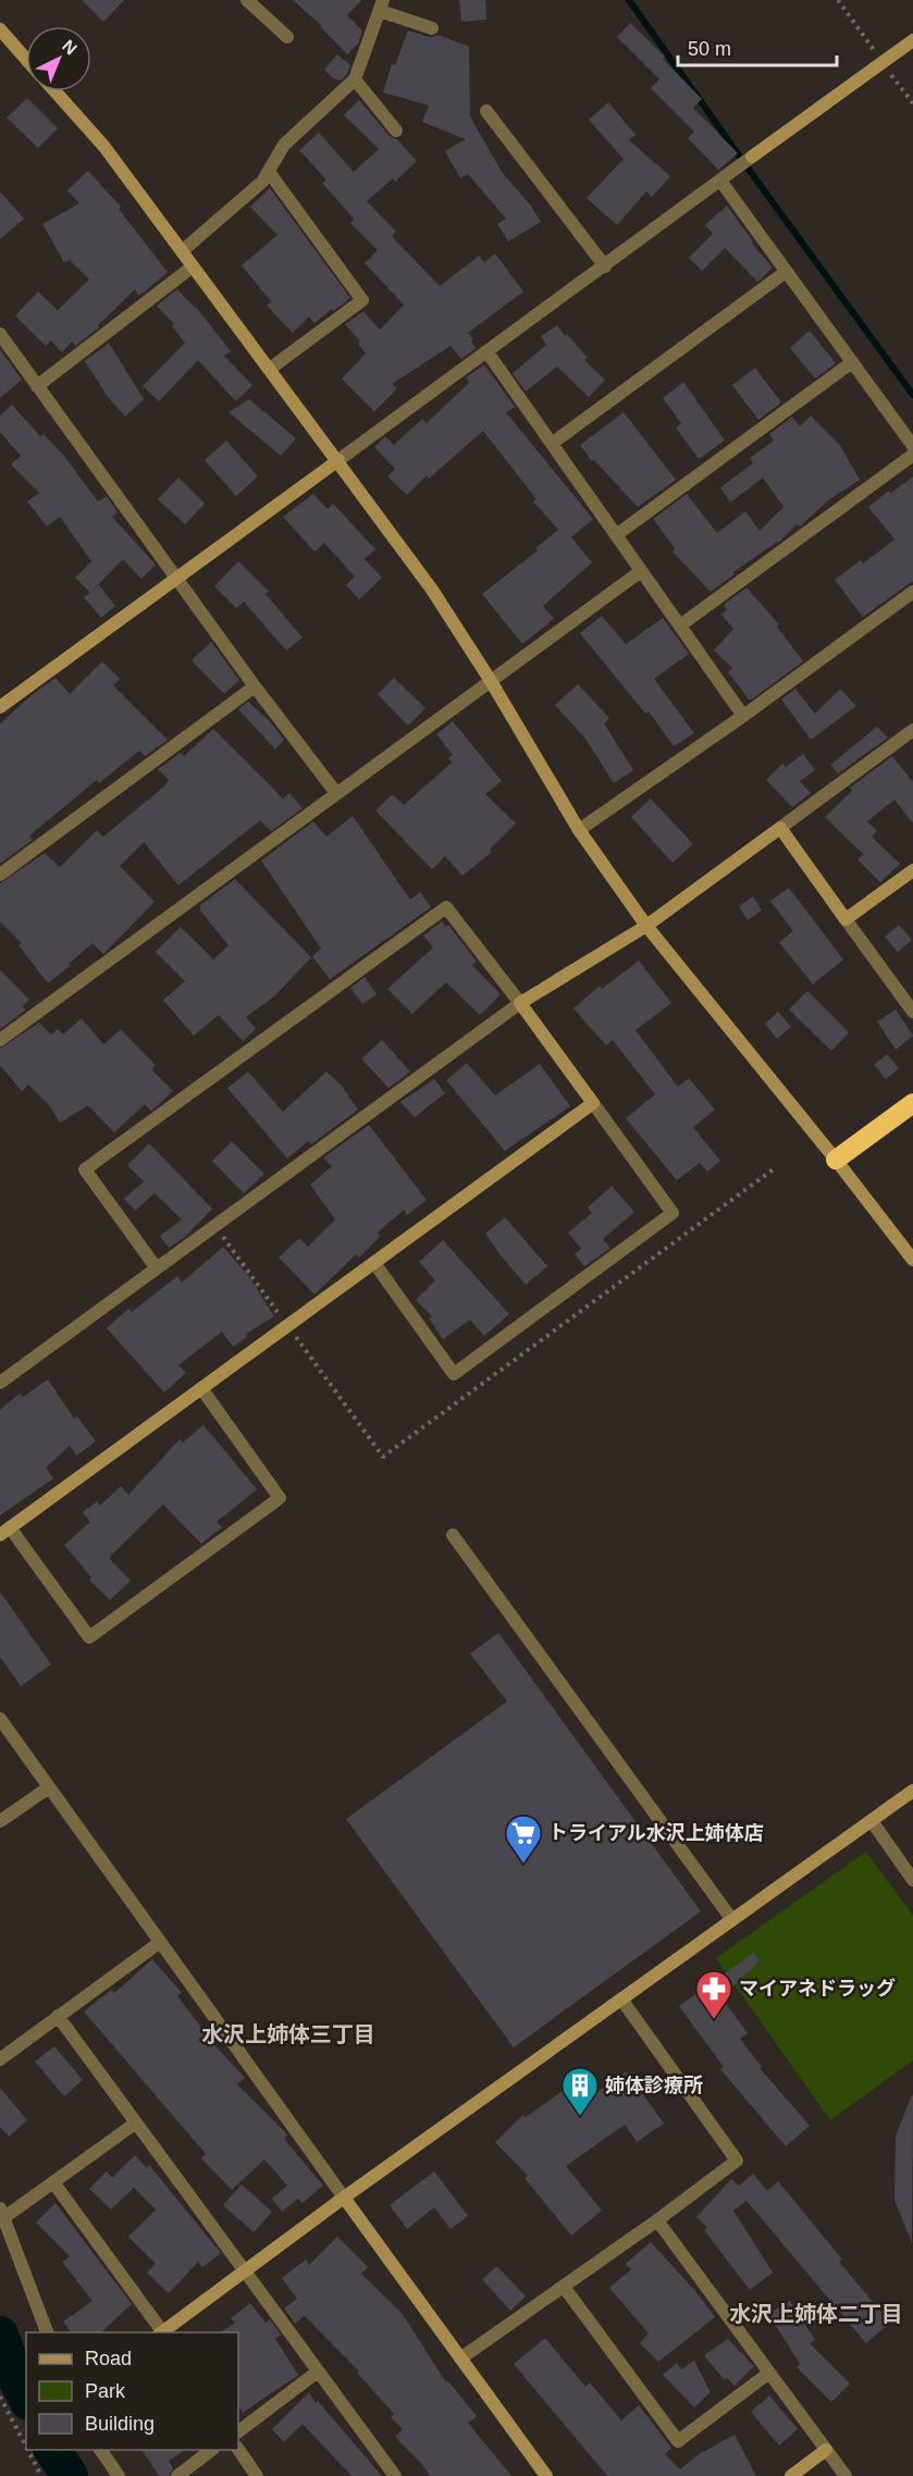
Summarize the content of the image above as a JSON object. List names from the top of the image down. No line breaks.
{"districts":["水沢上姉体三丁目","水沢上姉体二丁目"],"places":{"supermarket":["トライアル水沢上姉体店"],"pharmacy":["マイアネドラッグ"],"building":["姉体診療所"]},"legend":["Road","Park","Building"],"scale_bar":"50 m","north":"top right"}
